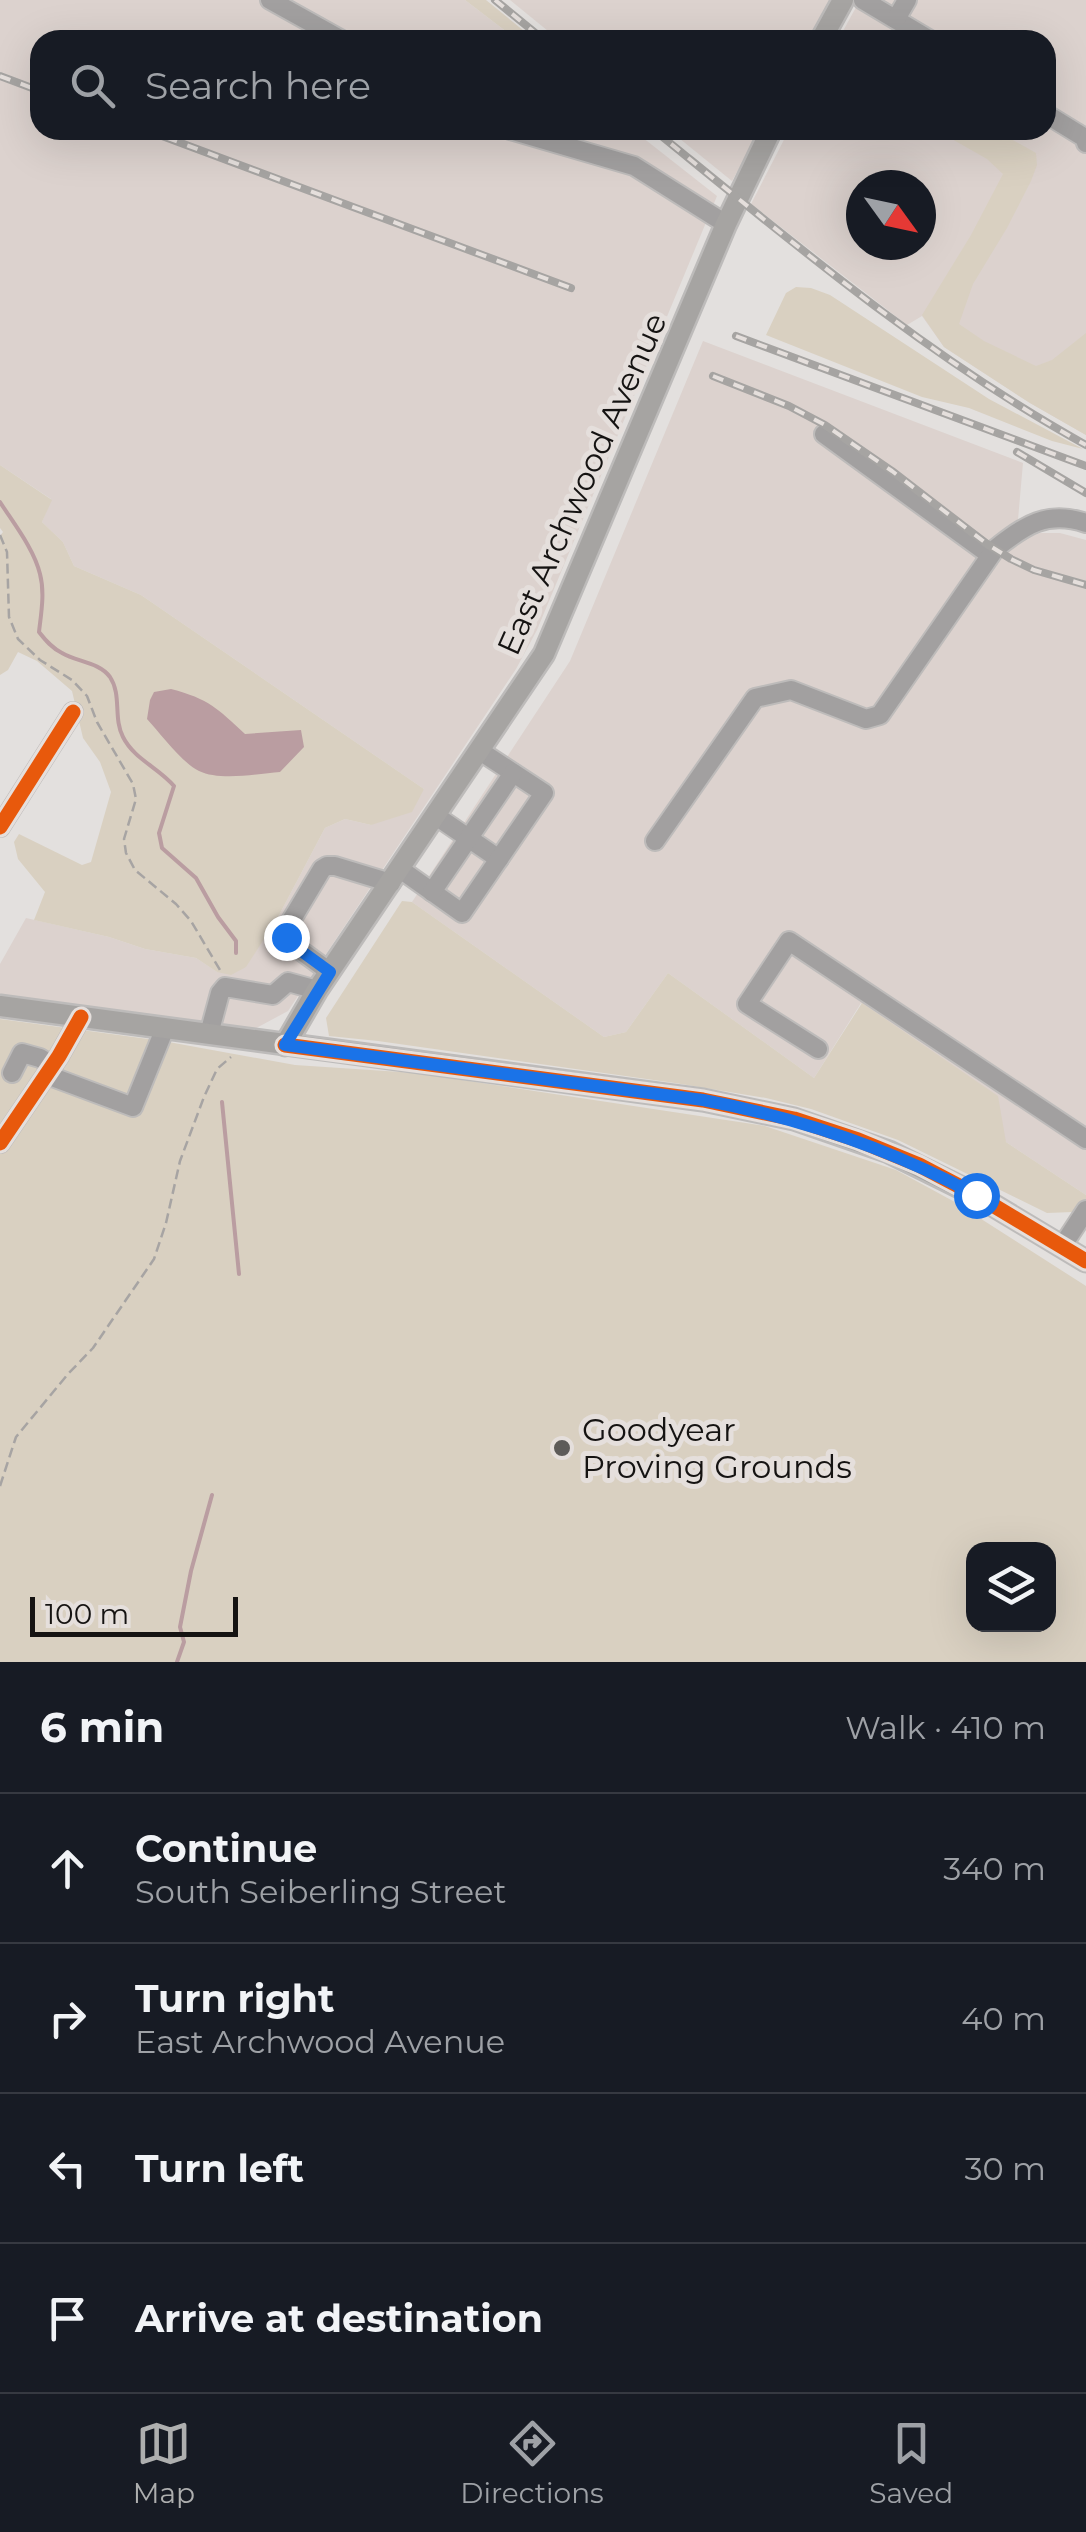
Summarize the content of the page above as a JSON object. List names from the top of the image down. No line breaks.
{"streets":{"main road":["East Archwood Avenue"]},"places":["Goodyear Proving Grounds"],"scale_bar":"100 m","north":"bottom right","page":{"search":"Search here","scale":"100 m","heading":["6 min","Walk · 410 m"],"list":[["Continue","South Seiberling Street","340 m"],["Turn right","East Archwood Avenue","40 m"],["Turn left","30 m"],"Arrive at destination"],"nav":["Map","Directions","Saved"]}}
